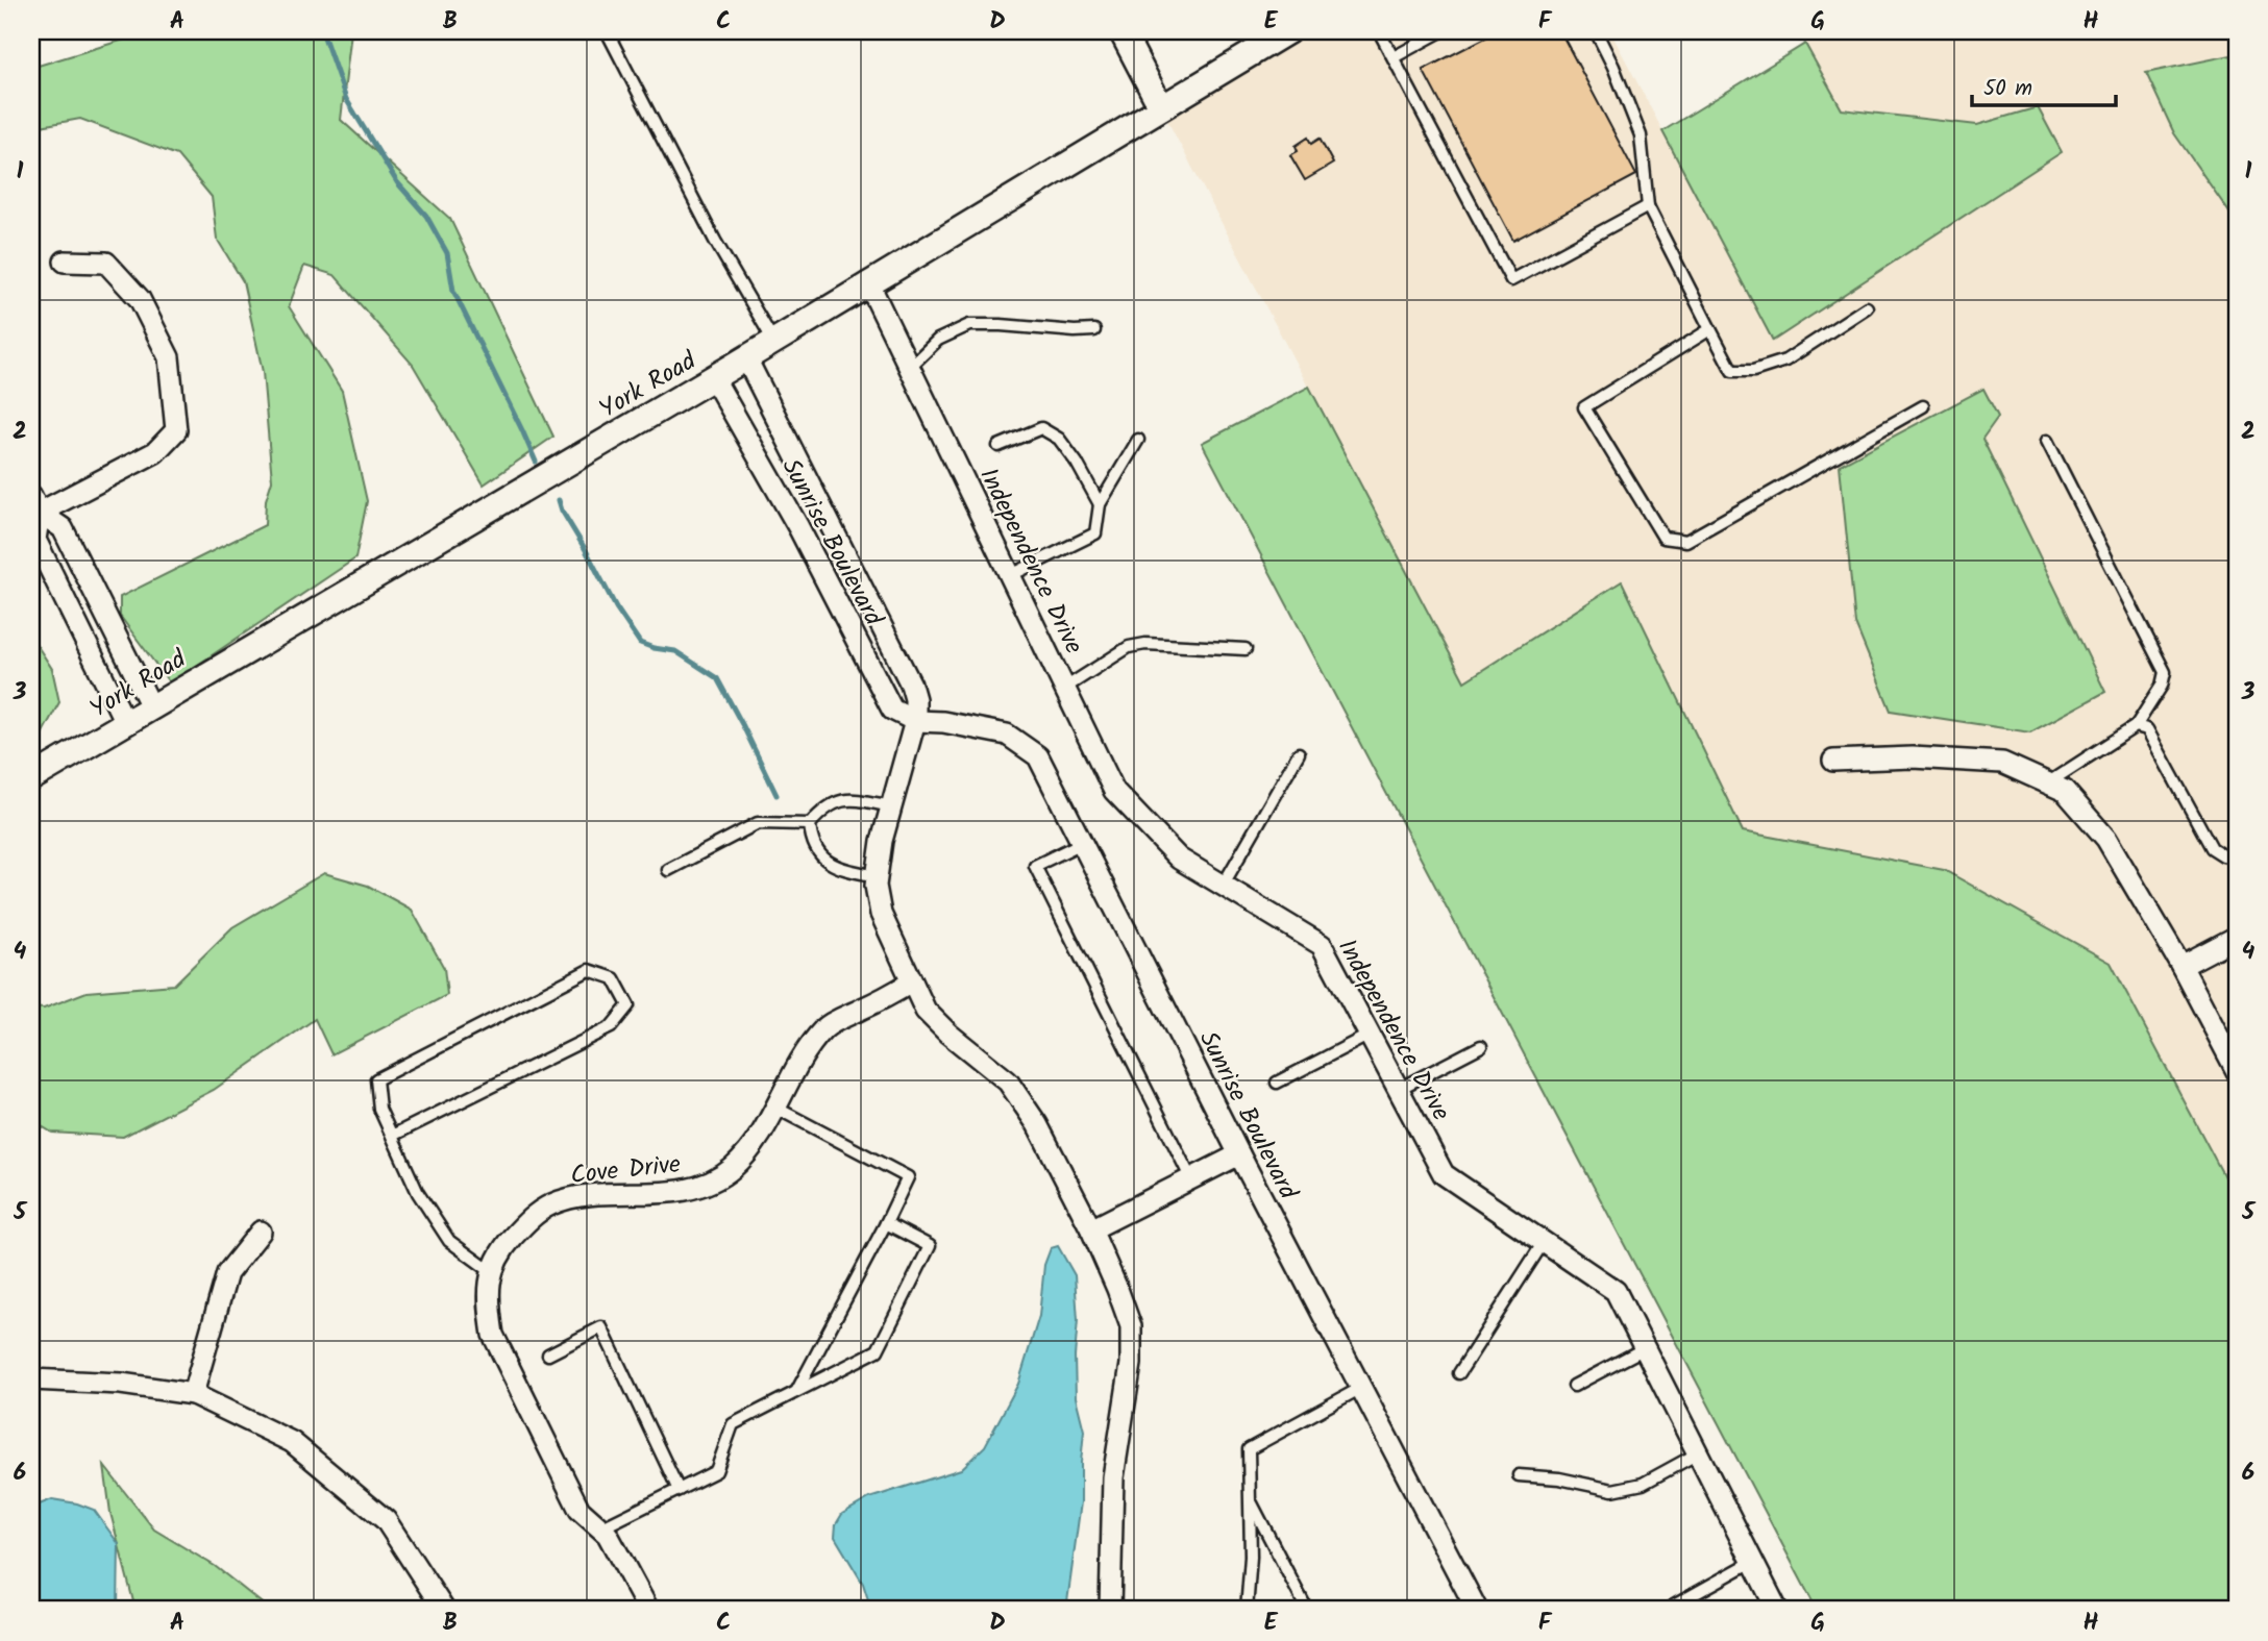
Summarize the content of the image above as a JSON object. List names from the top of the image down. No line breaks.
{"streets":{"street":["York Road","Sunrise Boulevard","Independence Drive","Cove Drive"]},"crossings":[["York Road","Sunrise Boulevard"],["York Road","Independence Drive"],["Sunrise Boulevard","Cove Drive"]],"scale_bar":"50 m","grid":{"columns":["A","B","C","D","E","F","G","H"],"rows":["1","2","3","4","5","6"]}}
